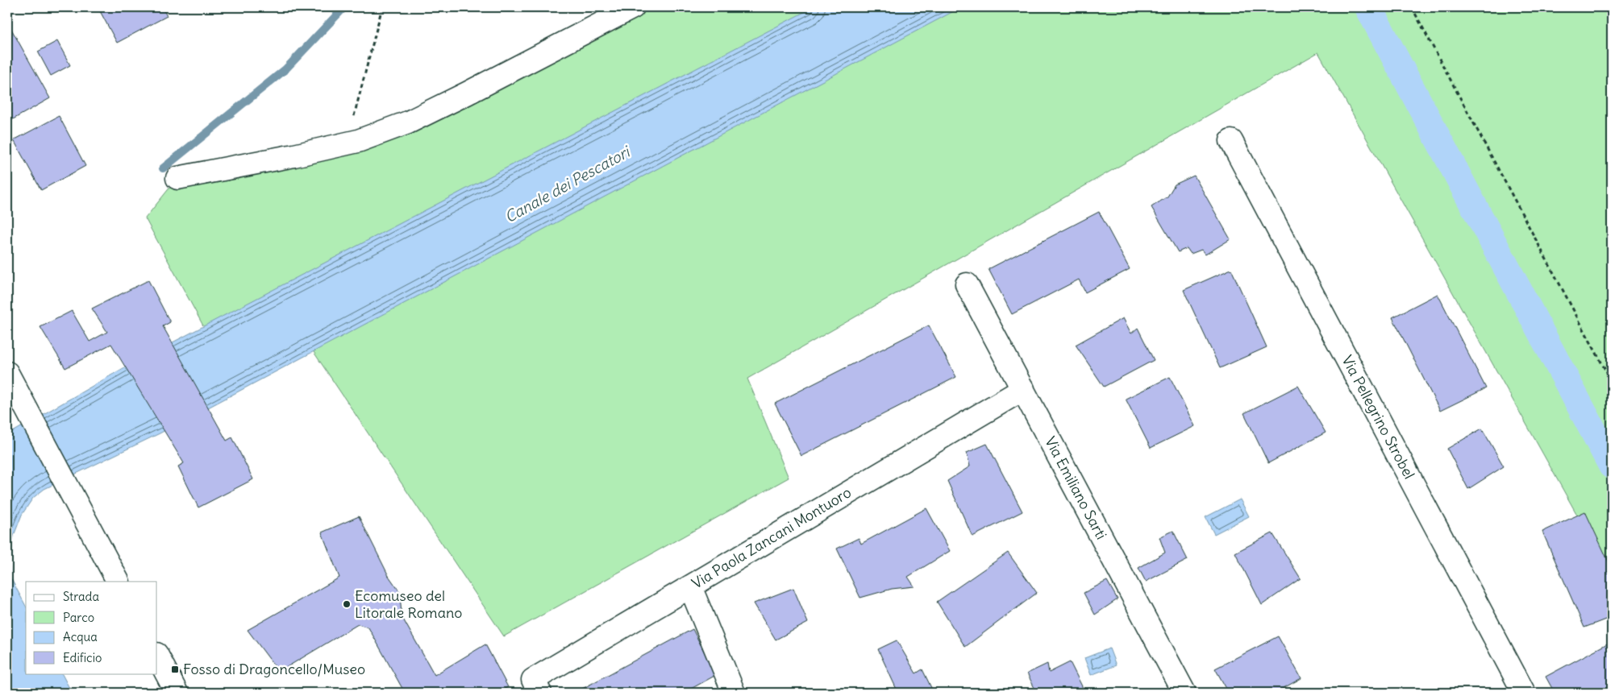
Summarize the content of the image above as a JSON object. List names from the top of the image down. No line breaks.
{"streets":{"street":["Via Pellegrino Strobel","Via Emiliano Sarti","Via Paola Zancani Montuoro"]},"crossings":[["Via Emiliano Sarti","Via Paola Zancani Montuoro"]],"water":["Canale dei Pescatori"],"places":{"other":["Ecomuseo del Litorale Romano"],"transit":["Fosso di Dragoncello/Museo"]},"legend":["Strada","Parco","Acqua","Edificio"]}
